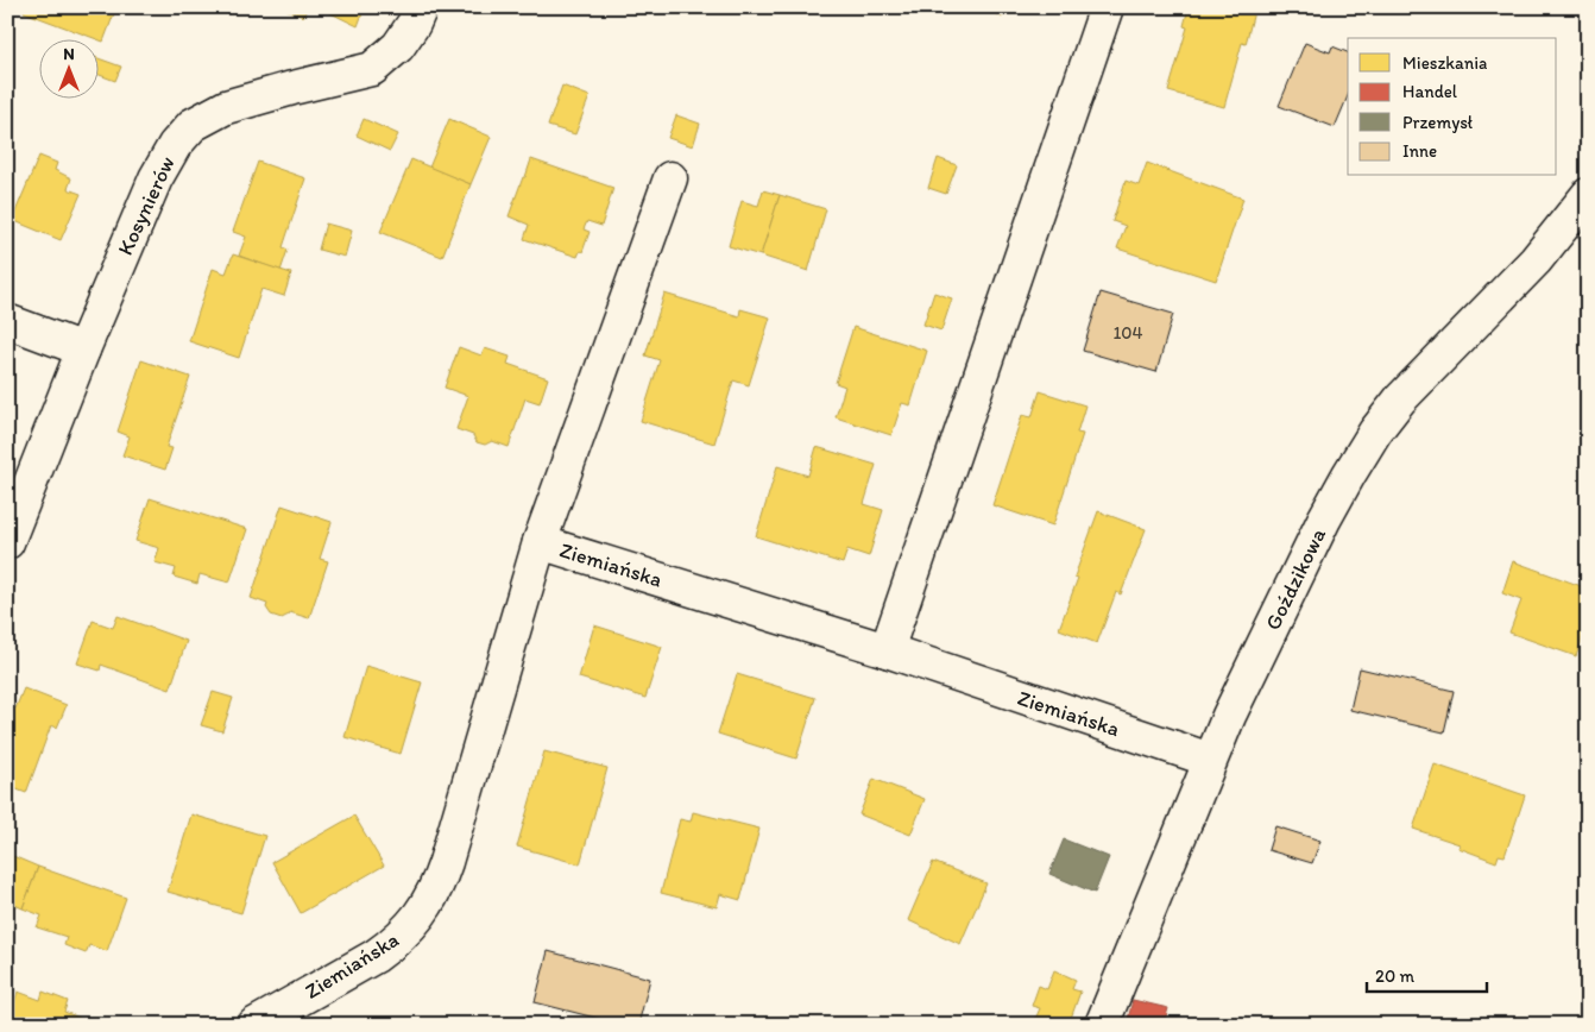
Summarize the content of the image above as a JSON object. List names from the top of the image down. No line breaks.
{"streets":{"street":["Kosynierów","Ziemiańska","Goździkowa"]},"crossings":[["Ziemiańska","Goździkowa"]],"house_numbers":["104"],"legend":["Mieszkania","Handel","Przemysł","Inne"],"scale_bar":"20 m","north":"top"}
